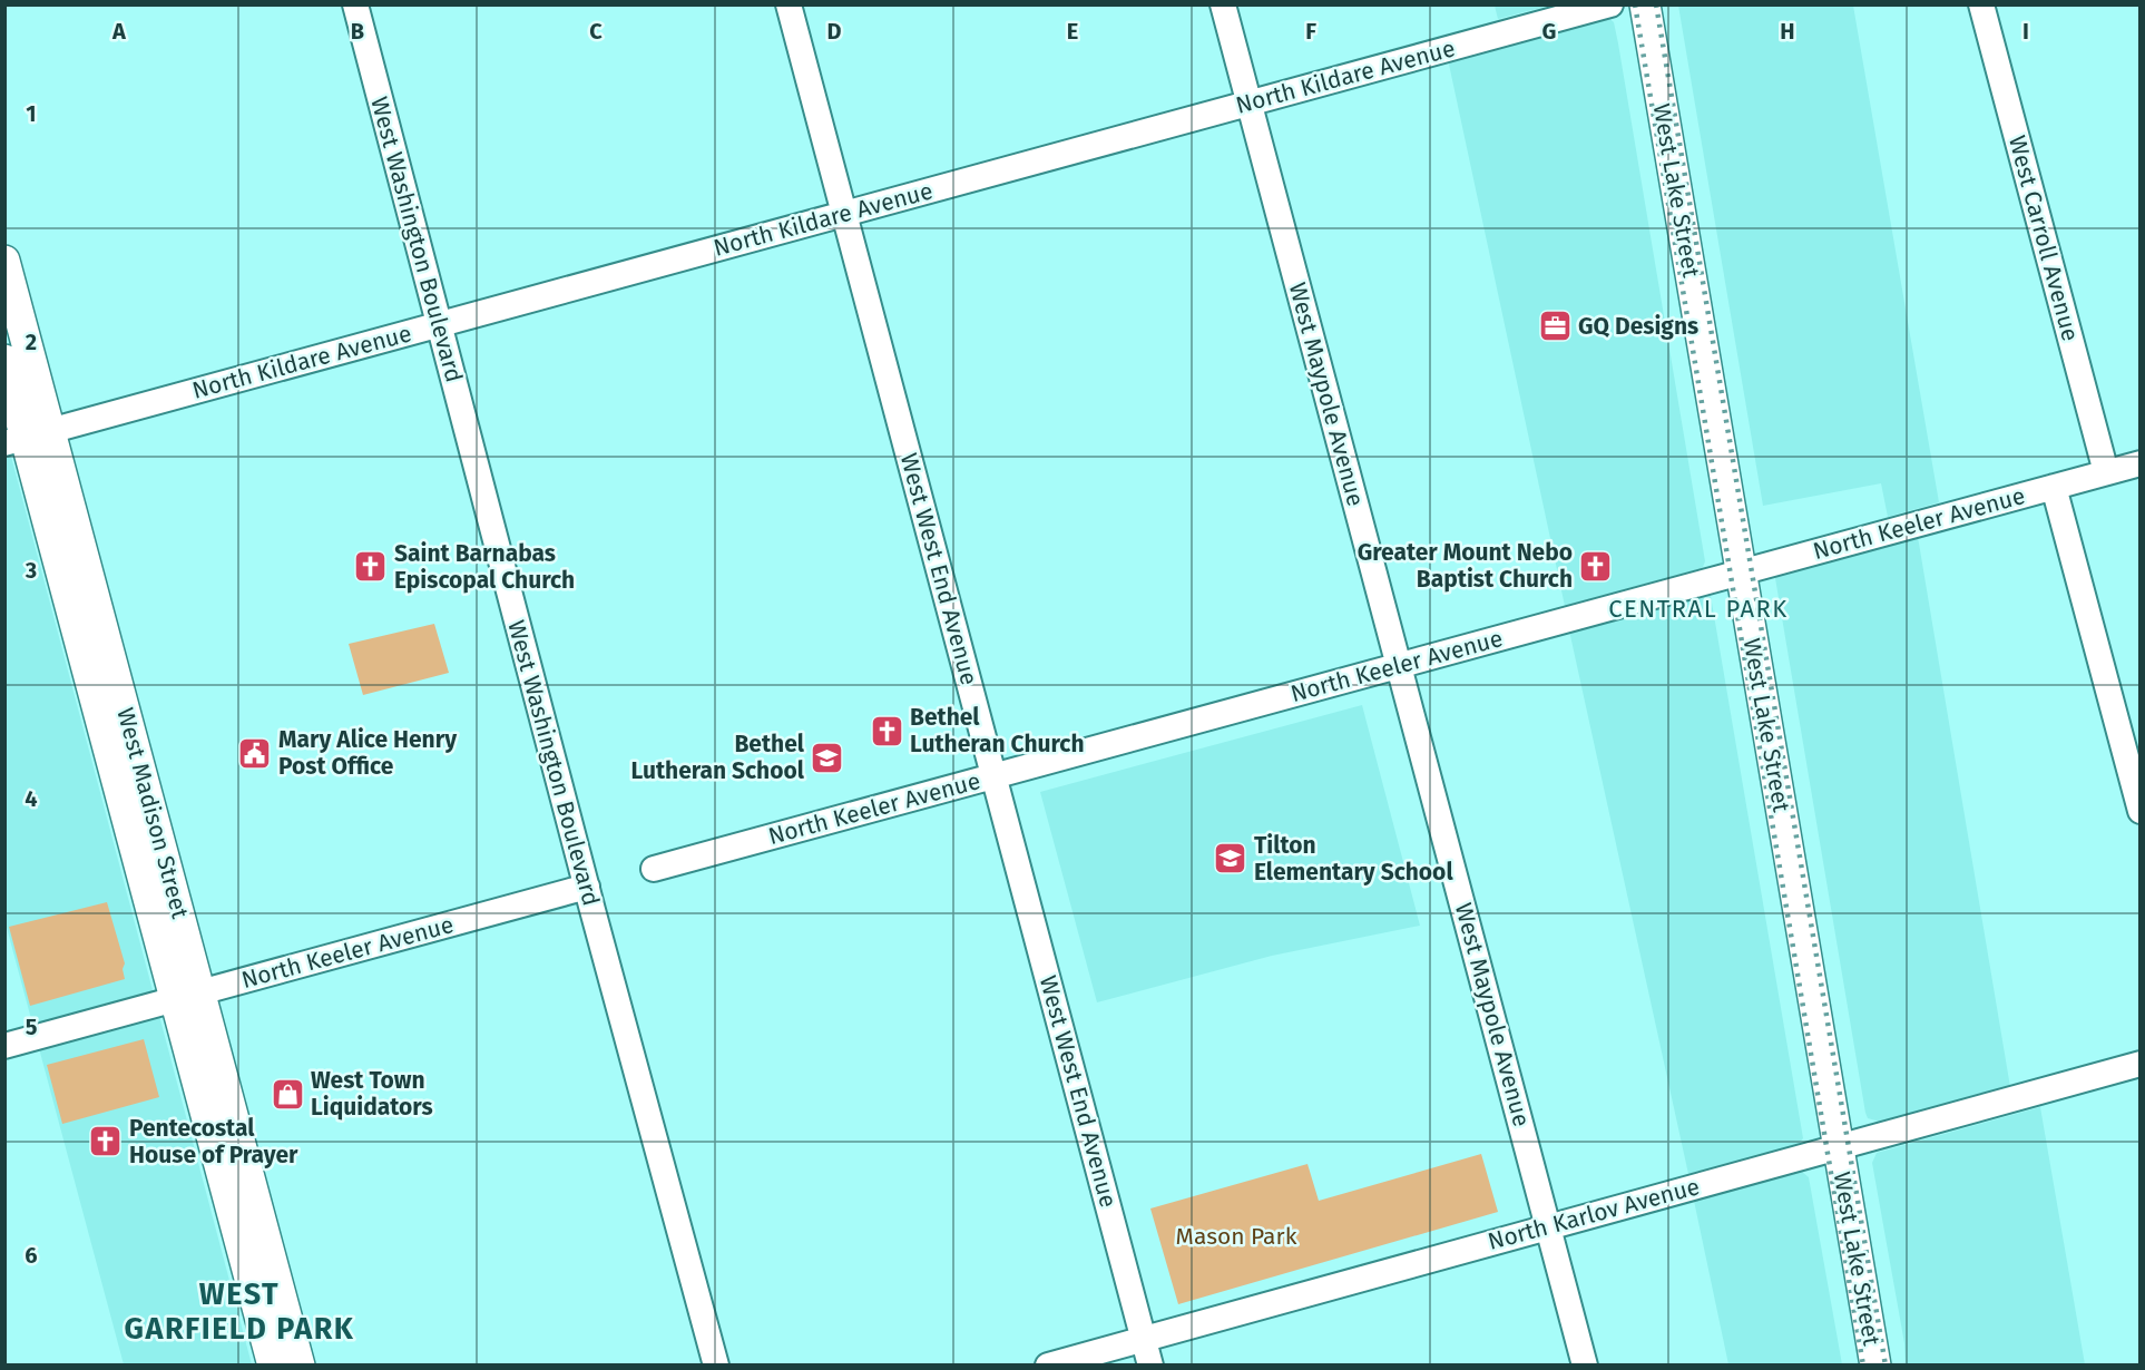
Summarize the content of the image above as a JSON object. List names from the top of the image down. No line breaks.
{"streets":{"main road":["West Lake Street","West Madison Street"],"street":["North Kildare Avenue","West Carroll Avenue","West Washington Boulevard","West Maypole Avenue","North Keeler Avenue","West West End Avenue","North Karlov Avenue"]},"crossings":[["North Kildare Avenue","West Washington Boulevard"],["North Kildare Avenue","West Maypole Avenue"],["North Kildare Avenue","West West End Avenue"],["North Kildare Avenue","West Madison Street"],["West Lake Street","North Keeler Avenue"],["West Lake Street","North Karlov Avenue"],["West Carroll Avenue","North Keeler Avenue"],["West Washington Boulevard","North Keeler Avenue"],["West Maypole Avenue","North Keeler Avenue"],["West Maypole Avenue","North Karlov Avenue"],["North Keeler Avenue","West West End Avenue"],["North Keeler Avenue","West Madison Street"],["West West End Avenue","North Karlov Avenue"]],"districts":["CENTRAL PARK","WEST GARFIELD PARK"],"parks":["Mason Park"],"places":{"office":["GQ Designs"],"church":["Greater Mount Nebo Baptist Church","Saint Barnabas Episcopal Church","Bethel Lutheran Church","Pentecostal House of Prayer"],"public building":["Mary Alice Henry Post Office"],"school or university":["Bethel Lutheran School","Tilton Elementary School"],"shop":["West Town Liquidators"]},"grid":{"columns":["A","B","C","D","E","F","G","H","I"],"rows":["1","2","3","4","5","6"]}}
